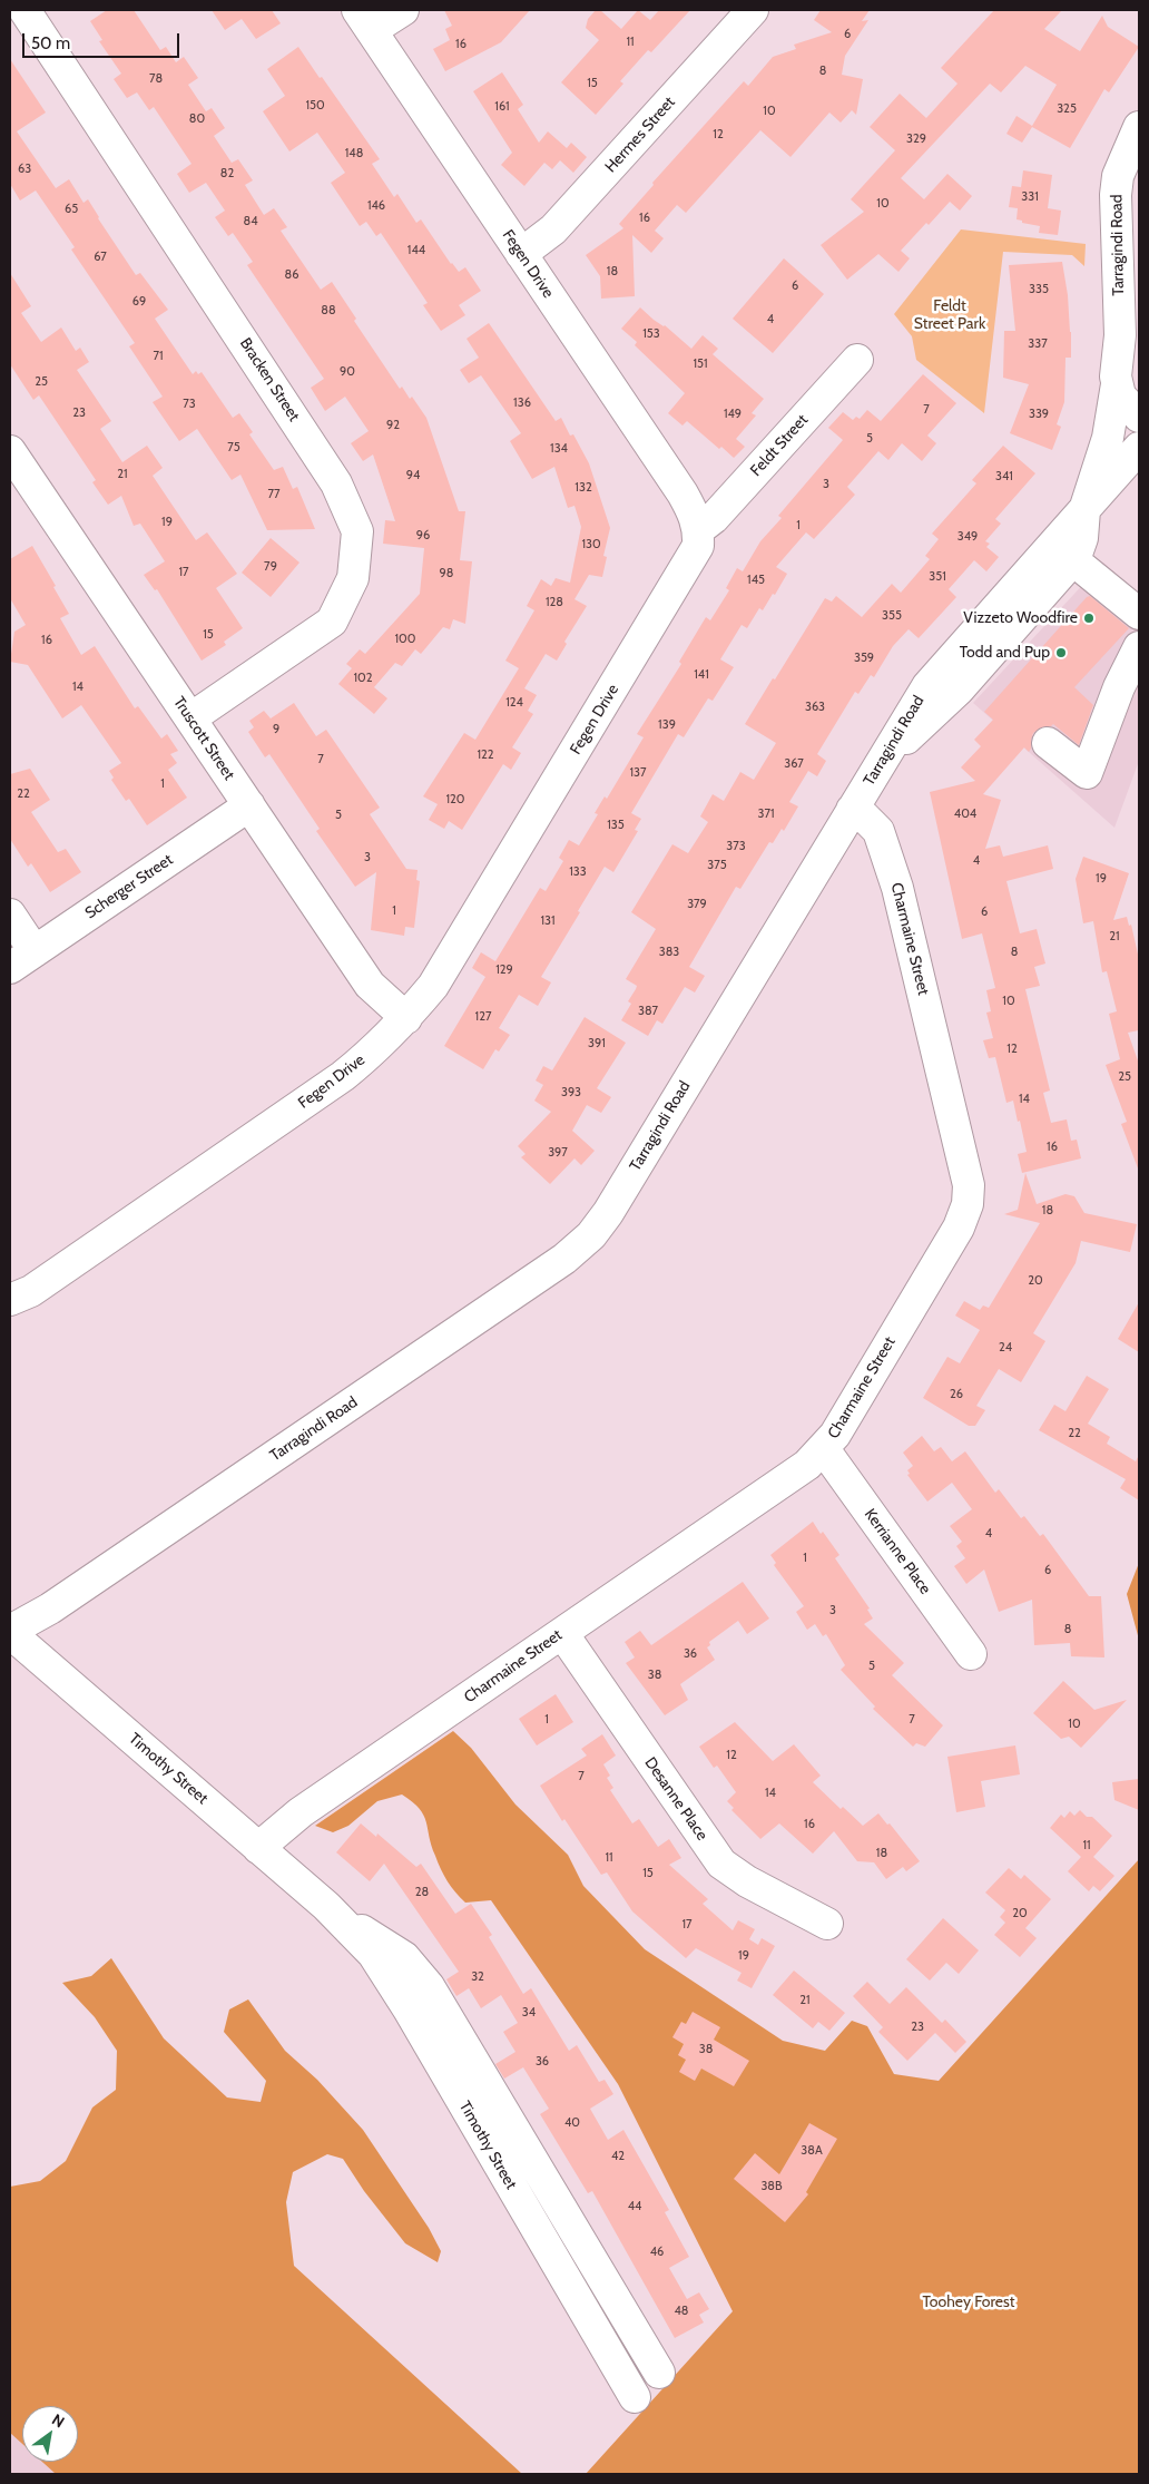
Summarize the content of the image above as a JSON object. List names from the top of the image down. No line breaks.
{"streets":{"street":["Hermes Street","Tarragindi Road","Fegen Drive","Bracken Street","Feldt Street","Truscott Street","Scherger Street","Charmaine Street","Kerrianne Place","Timothy Street","Desanne Place"]},"crossings":[["Hermes Street","Fegen Drive"],["Tarragindi Road","Charmaine Street"],["Tarragindi Road","Timothy Street"],["Fegen Drive","Feldt Street"],["Fegen Drive","Truscott Street"],["Bracken Street","Truscott Street"],["Truscott Street","Scherger Street"],["Charmaine Street","Kerrianne Place"],["Charmaine Street","Timothy Street"],["Charmaine Street","Desanne Place"]],"parks":["Feldt Street Park","Toohey Forest"],"places":["Vizzeto Woodfire","Todd and Pup"],"house_numbers":["6","11","16","8","78","15","150","161","325","10","80","12","329","148","63","82","331","10","146","65","16","84","144","67","18","86","6","335","69","88","4","153","337","71","151","90","25","136","73","7","23","149","339","92","5","75","134","21","94","341","3","132","77","19","1","96","349","130","79","17","98","351","145","128","355","15","100","16","359","141","102","14","124","363","139","9","122","7","367","137","1","22","120","371","404","5","135","373","3","4","375","133","19","379","1","6","131","21","383","8","129","10","387","127","391","12","25","393","14","16","397","18","20","24","26","22","4","1","6","3","8","36","5","38","1","7","10","12","7","14","16","11","18","11","15","28","20","17","19","32","21","34","23","38","36","40","38A","42","38B","44","46","48"],"scale_bar":"50 m","north":"top right"}
